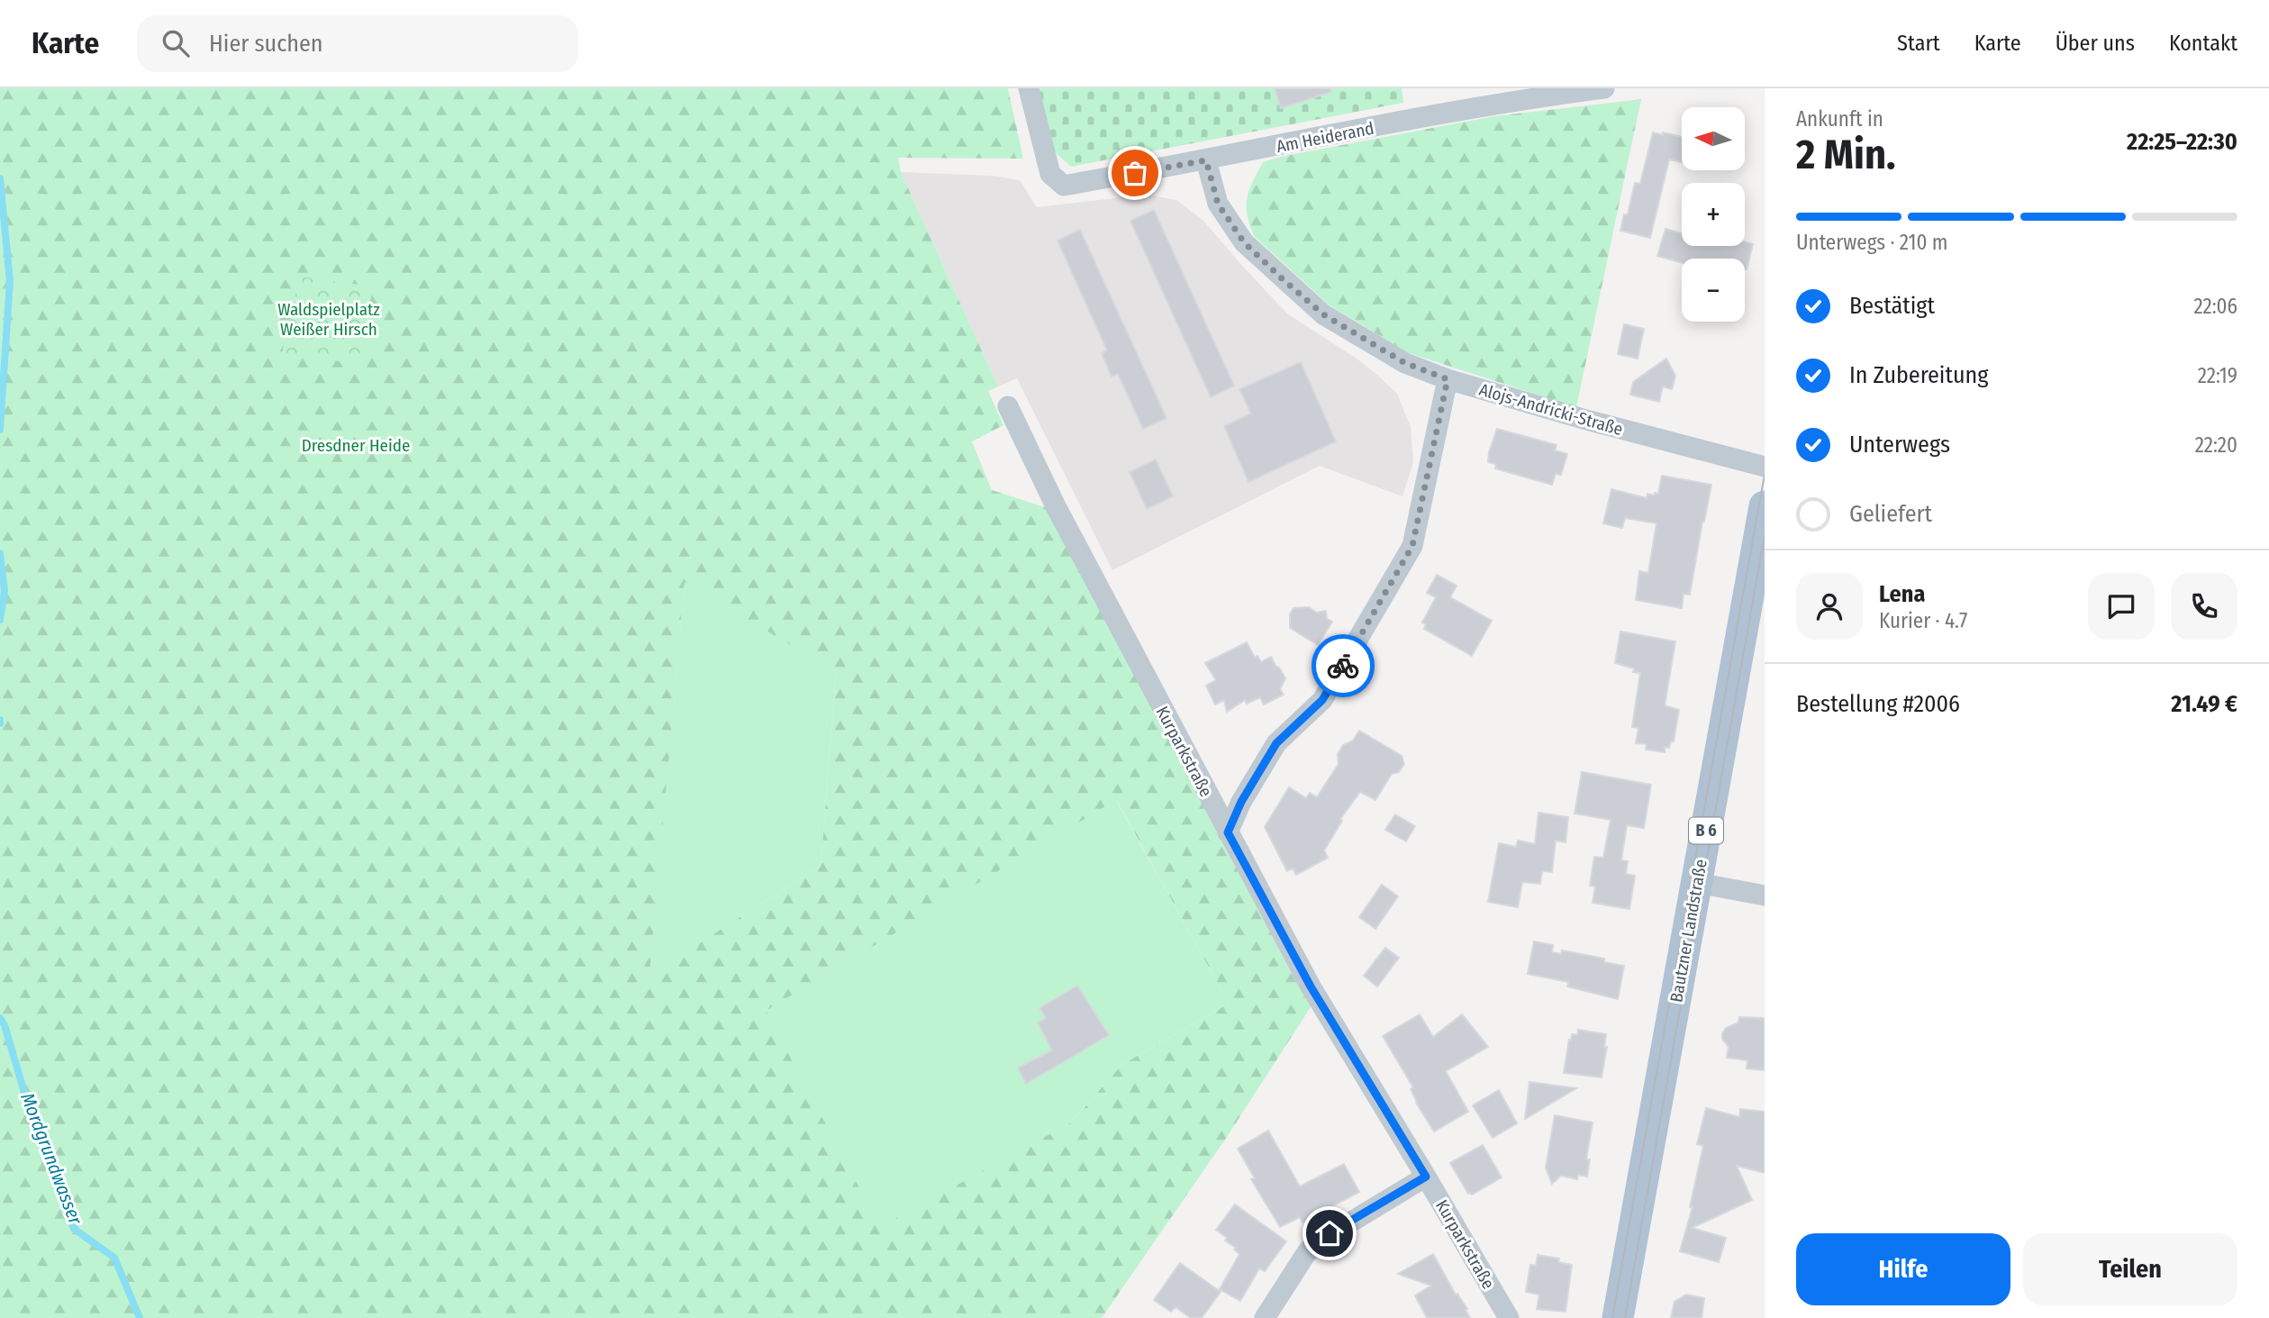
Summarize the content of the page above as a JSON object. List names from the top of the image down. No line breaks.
{"streets":{"main road":["B 6","Bautzner Landstraße"],"street":["Am Heiderand","Alojs-Andricki-Straße","Kurparkstraße"]},"crossings":[["Am Heiderand","Alojs-Andricki-Straße"]],"water":["Mordgrundwasser"],"parks":["Waldspielplatz Weißer Hirsch","Dresdner Heide"],"north":"left","page":{"header":"Karte","search":"Hier suchen","nav":["Start","Karte","Über uns","Kontakt"],"heading":["2 Min.","Ankunft in","22:25–22:30"],"panel":["Lena","Kurier · 4.7","Bestellung #2006","21.49 €"],"map_buttons":["+","−"],"bar":"Unterwegs · 210 m","list":[["Bestätigt","22:06"],["In Zubereitung","22:19"],["Unterwegs","22:20"],"Geliefert"],"buttons":["Hilfe","Teilen"]}}
